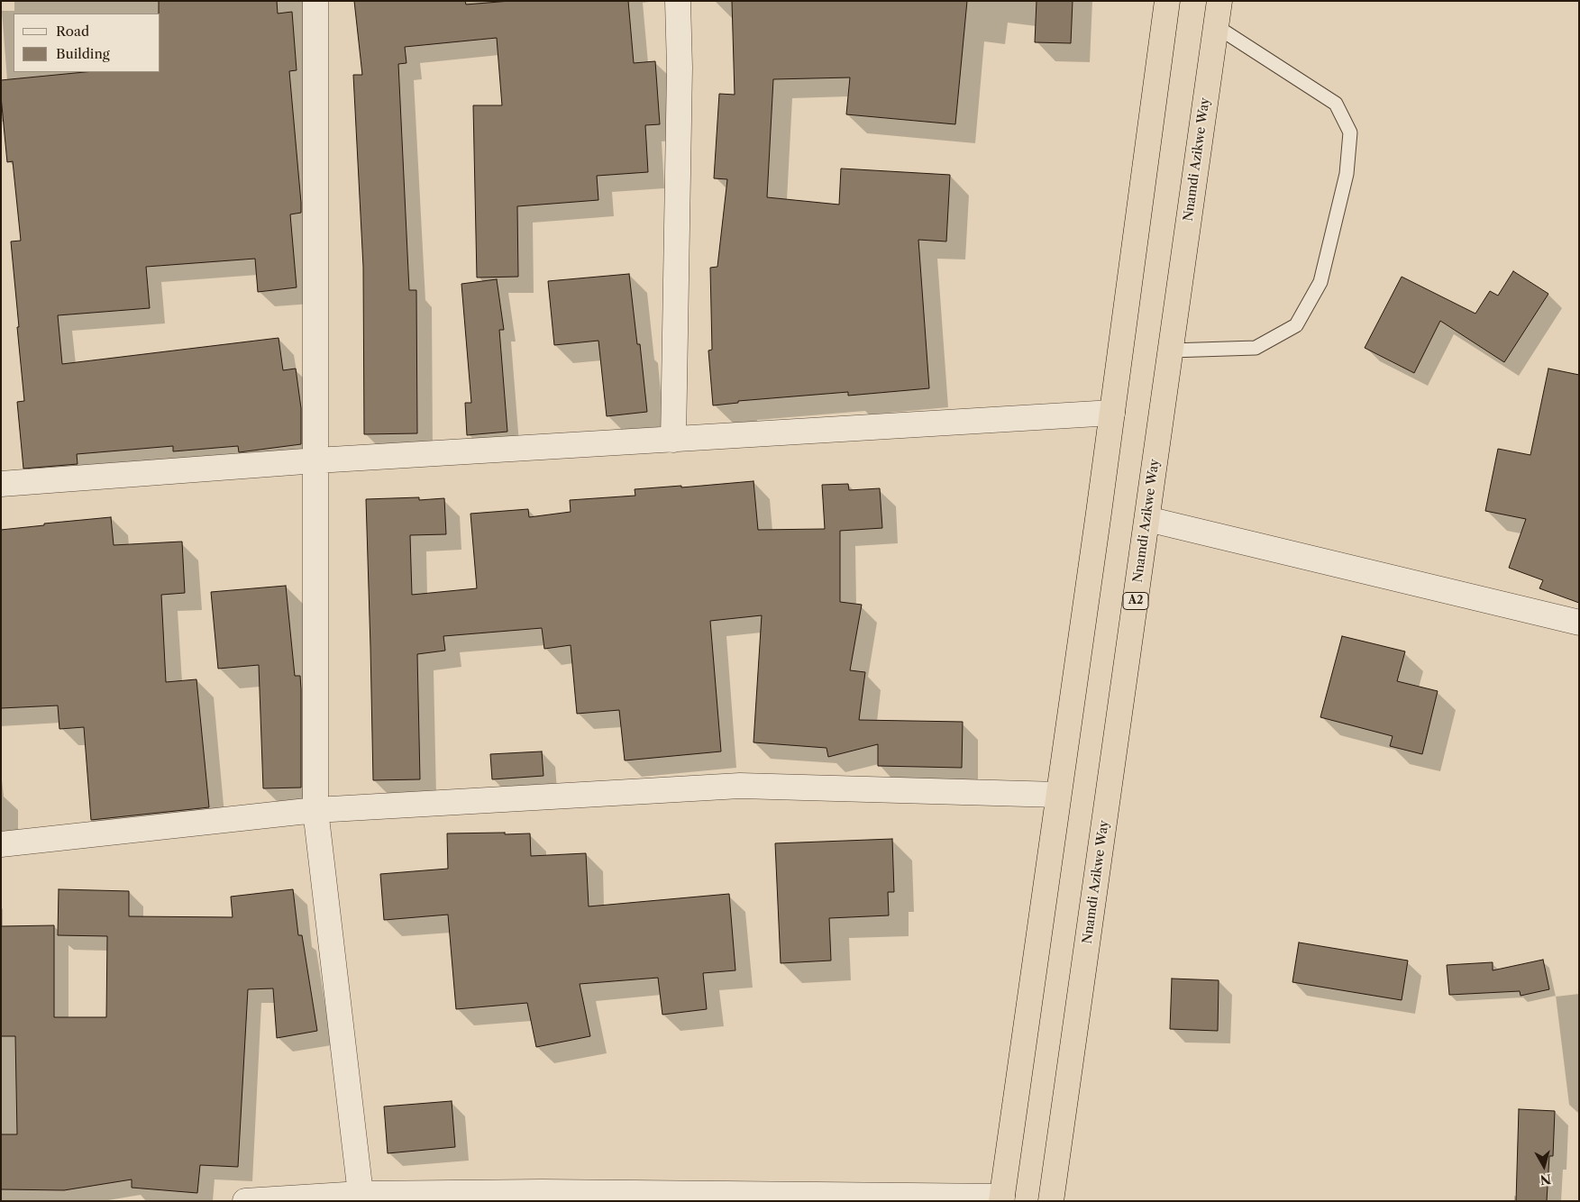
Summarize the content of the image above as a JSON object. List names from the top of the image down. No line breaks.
{"streets":{"highway":["Nnamdi Azikwe Way","A2"]},"legend":["Road","Building"],"north":"bottom"}
